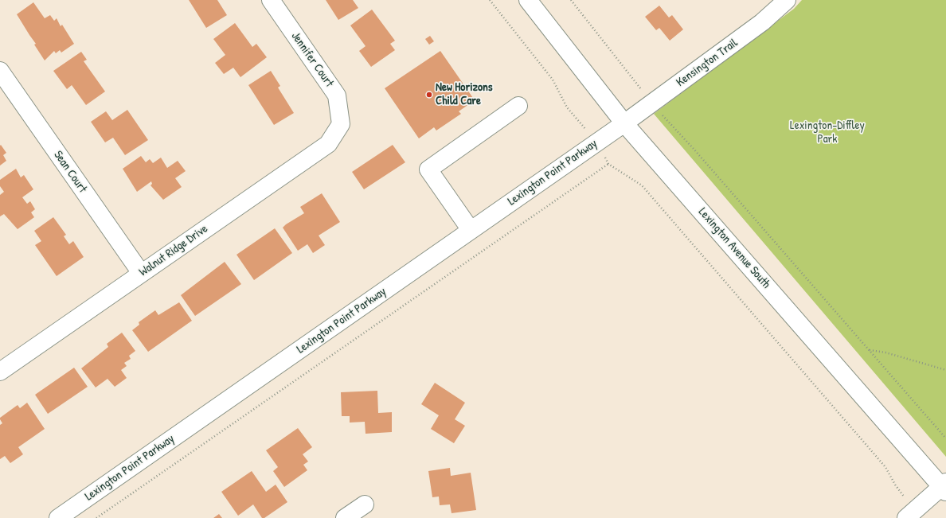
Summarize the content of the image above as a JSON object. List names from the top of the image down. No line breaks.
{"streets":{"street":["Jennifer Court","Kensington Trail","Sean Court","Lexington Point Parkway","Lexington Avenue South","Walnut Ridge Drive"]},"crossings":[["Jennifer Court","Walnut Ridge Drive"],["Kensington Trail","Lexington Point Parkway"],["Kensington Trail","Lexington Avenue South"],["Sean Court","Walnut Ridge Drive"],["Lexington Point Parkway","Lexington Avenue South"]],"parks":["Lexington-Diffley Park"],"places":["New Horizons Child Care"]}
